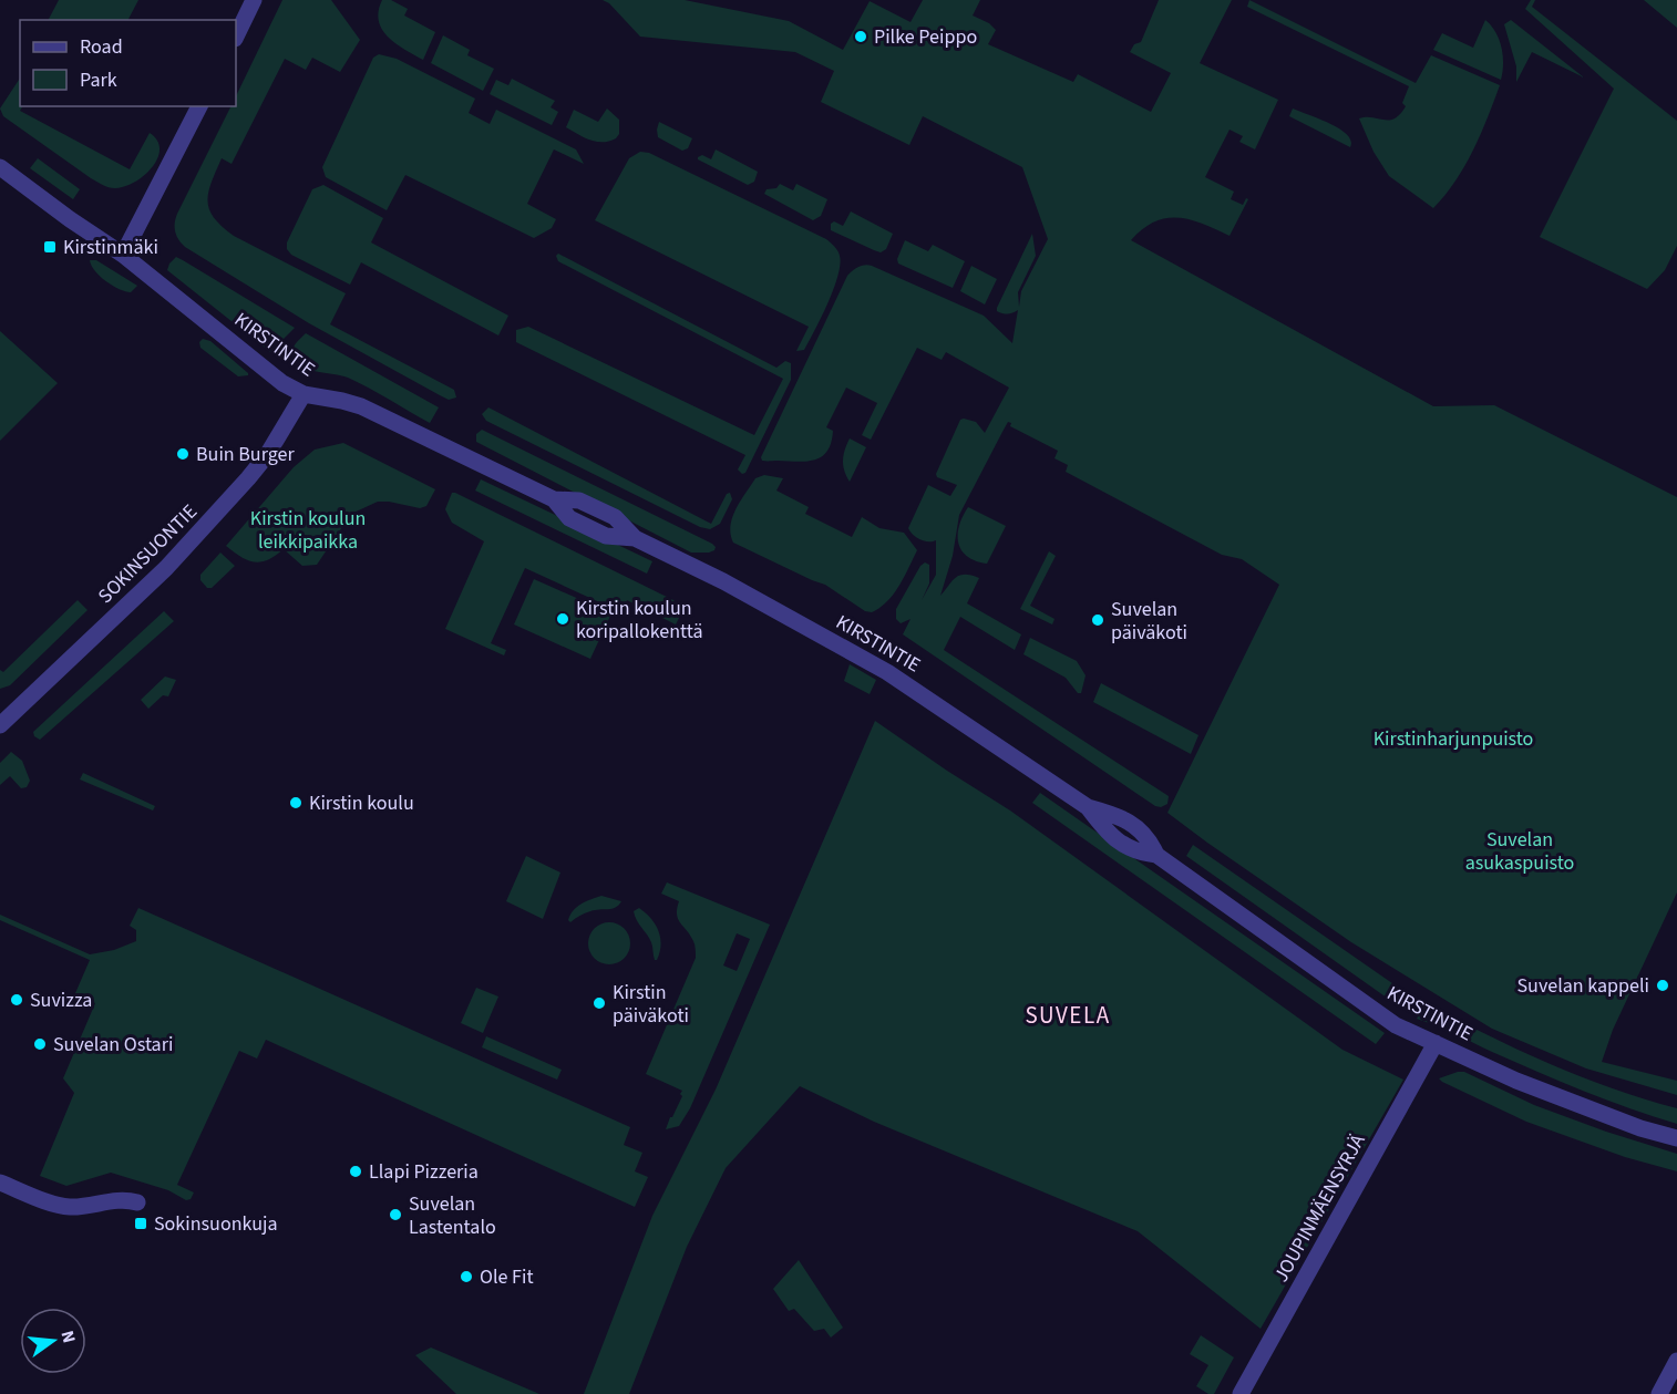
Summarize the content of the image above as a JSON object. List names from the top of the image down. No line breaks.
{"streets":{"street":["KIRSTINTIE","SOKINSUONTIE","JOUPINMÄENSYRJÄ"]},"crossings":[["KIRSTINTIE","SOKINSUONTIE"],["KIRSTINTIE","JOUPINMÄENSYRJÄ"]],"districts":["SUVELA"],"parks":["Kirstin koulun leikkipaikka","Kirstinharjunpuisto","Suvelan asukaspuisto"],"places":{"other":["Pilke Peippo","Buin Burger","Kirstin koulun koripallokenttä","Suvelan päiväkoti","Kirstin koulu","Suvelan kappeli","Suvizza","Kirstin päiväkoti","Suvelan Ostari","Llapi Pizzeria","Suvelan Lastentalo","Ole Fit"],"transit":["Kirstinmäki","Sokinsuonkuja"]},"legend":["Road","Park"],"north":"right"}
